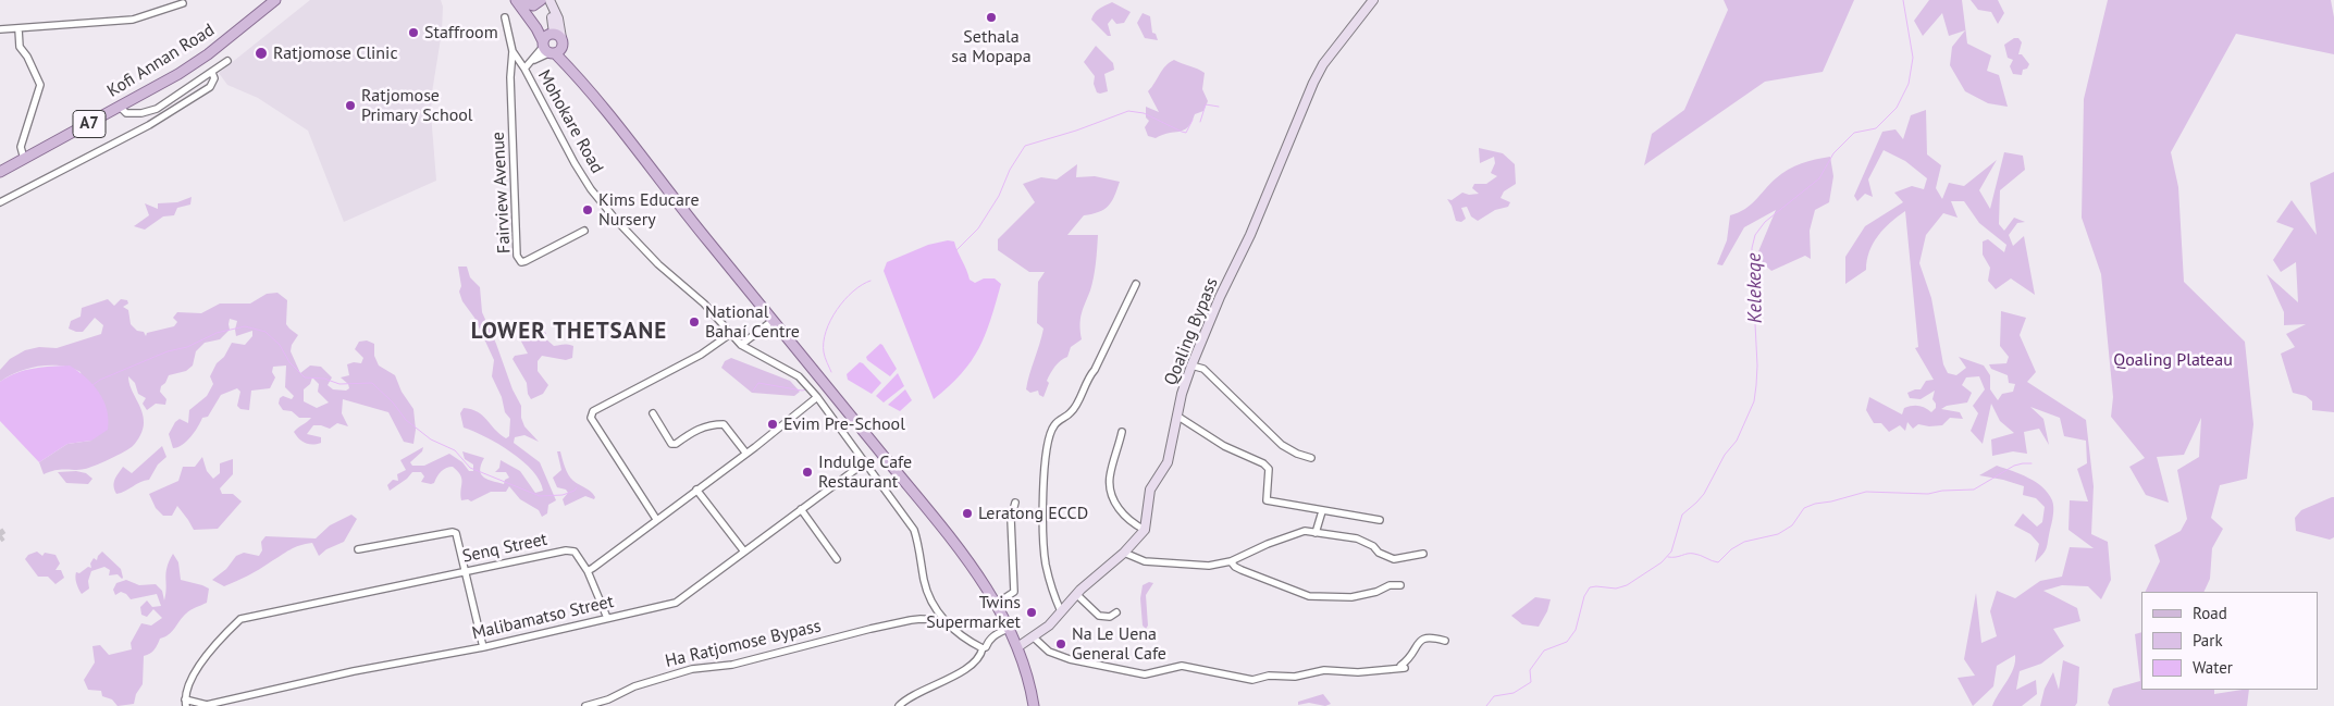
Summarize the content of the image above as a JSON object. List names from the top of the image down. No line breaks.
{"streets":{"main road":["Kofi Annan Road","A7","Qoaling Bypass"],"street":["Mohokare Road","Fairview Avenue","Senq Street","Malibamatso Street","Ha Ratjomose Bypass"]},"crossings":[["Mohokare Road","Fairview Avenue"],["Mohokare Road","Malibamatso Street"],["Mohokare Road","Ha Ratjomose Bypass"],["Senq Street","Malibamatso Street"]],"districts":["LOWER THETSANE"],"water":["Kelekeqe"],"parks":["Qoaling Plateau"],"places":["Sethala sa Mopapa","Staffroom","Ratjomose Clinic","Ratjomose Primary School","Kims Educare Nursery","National Bahaí Centre","Evim Pre-School","Indulge Cafe Restaurant","Leratong ECCD","Twins Supermarket","Na Le Uena General Cafe"],"legend":["Road","Park","Water"]}
